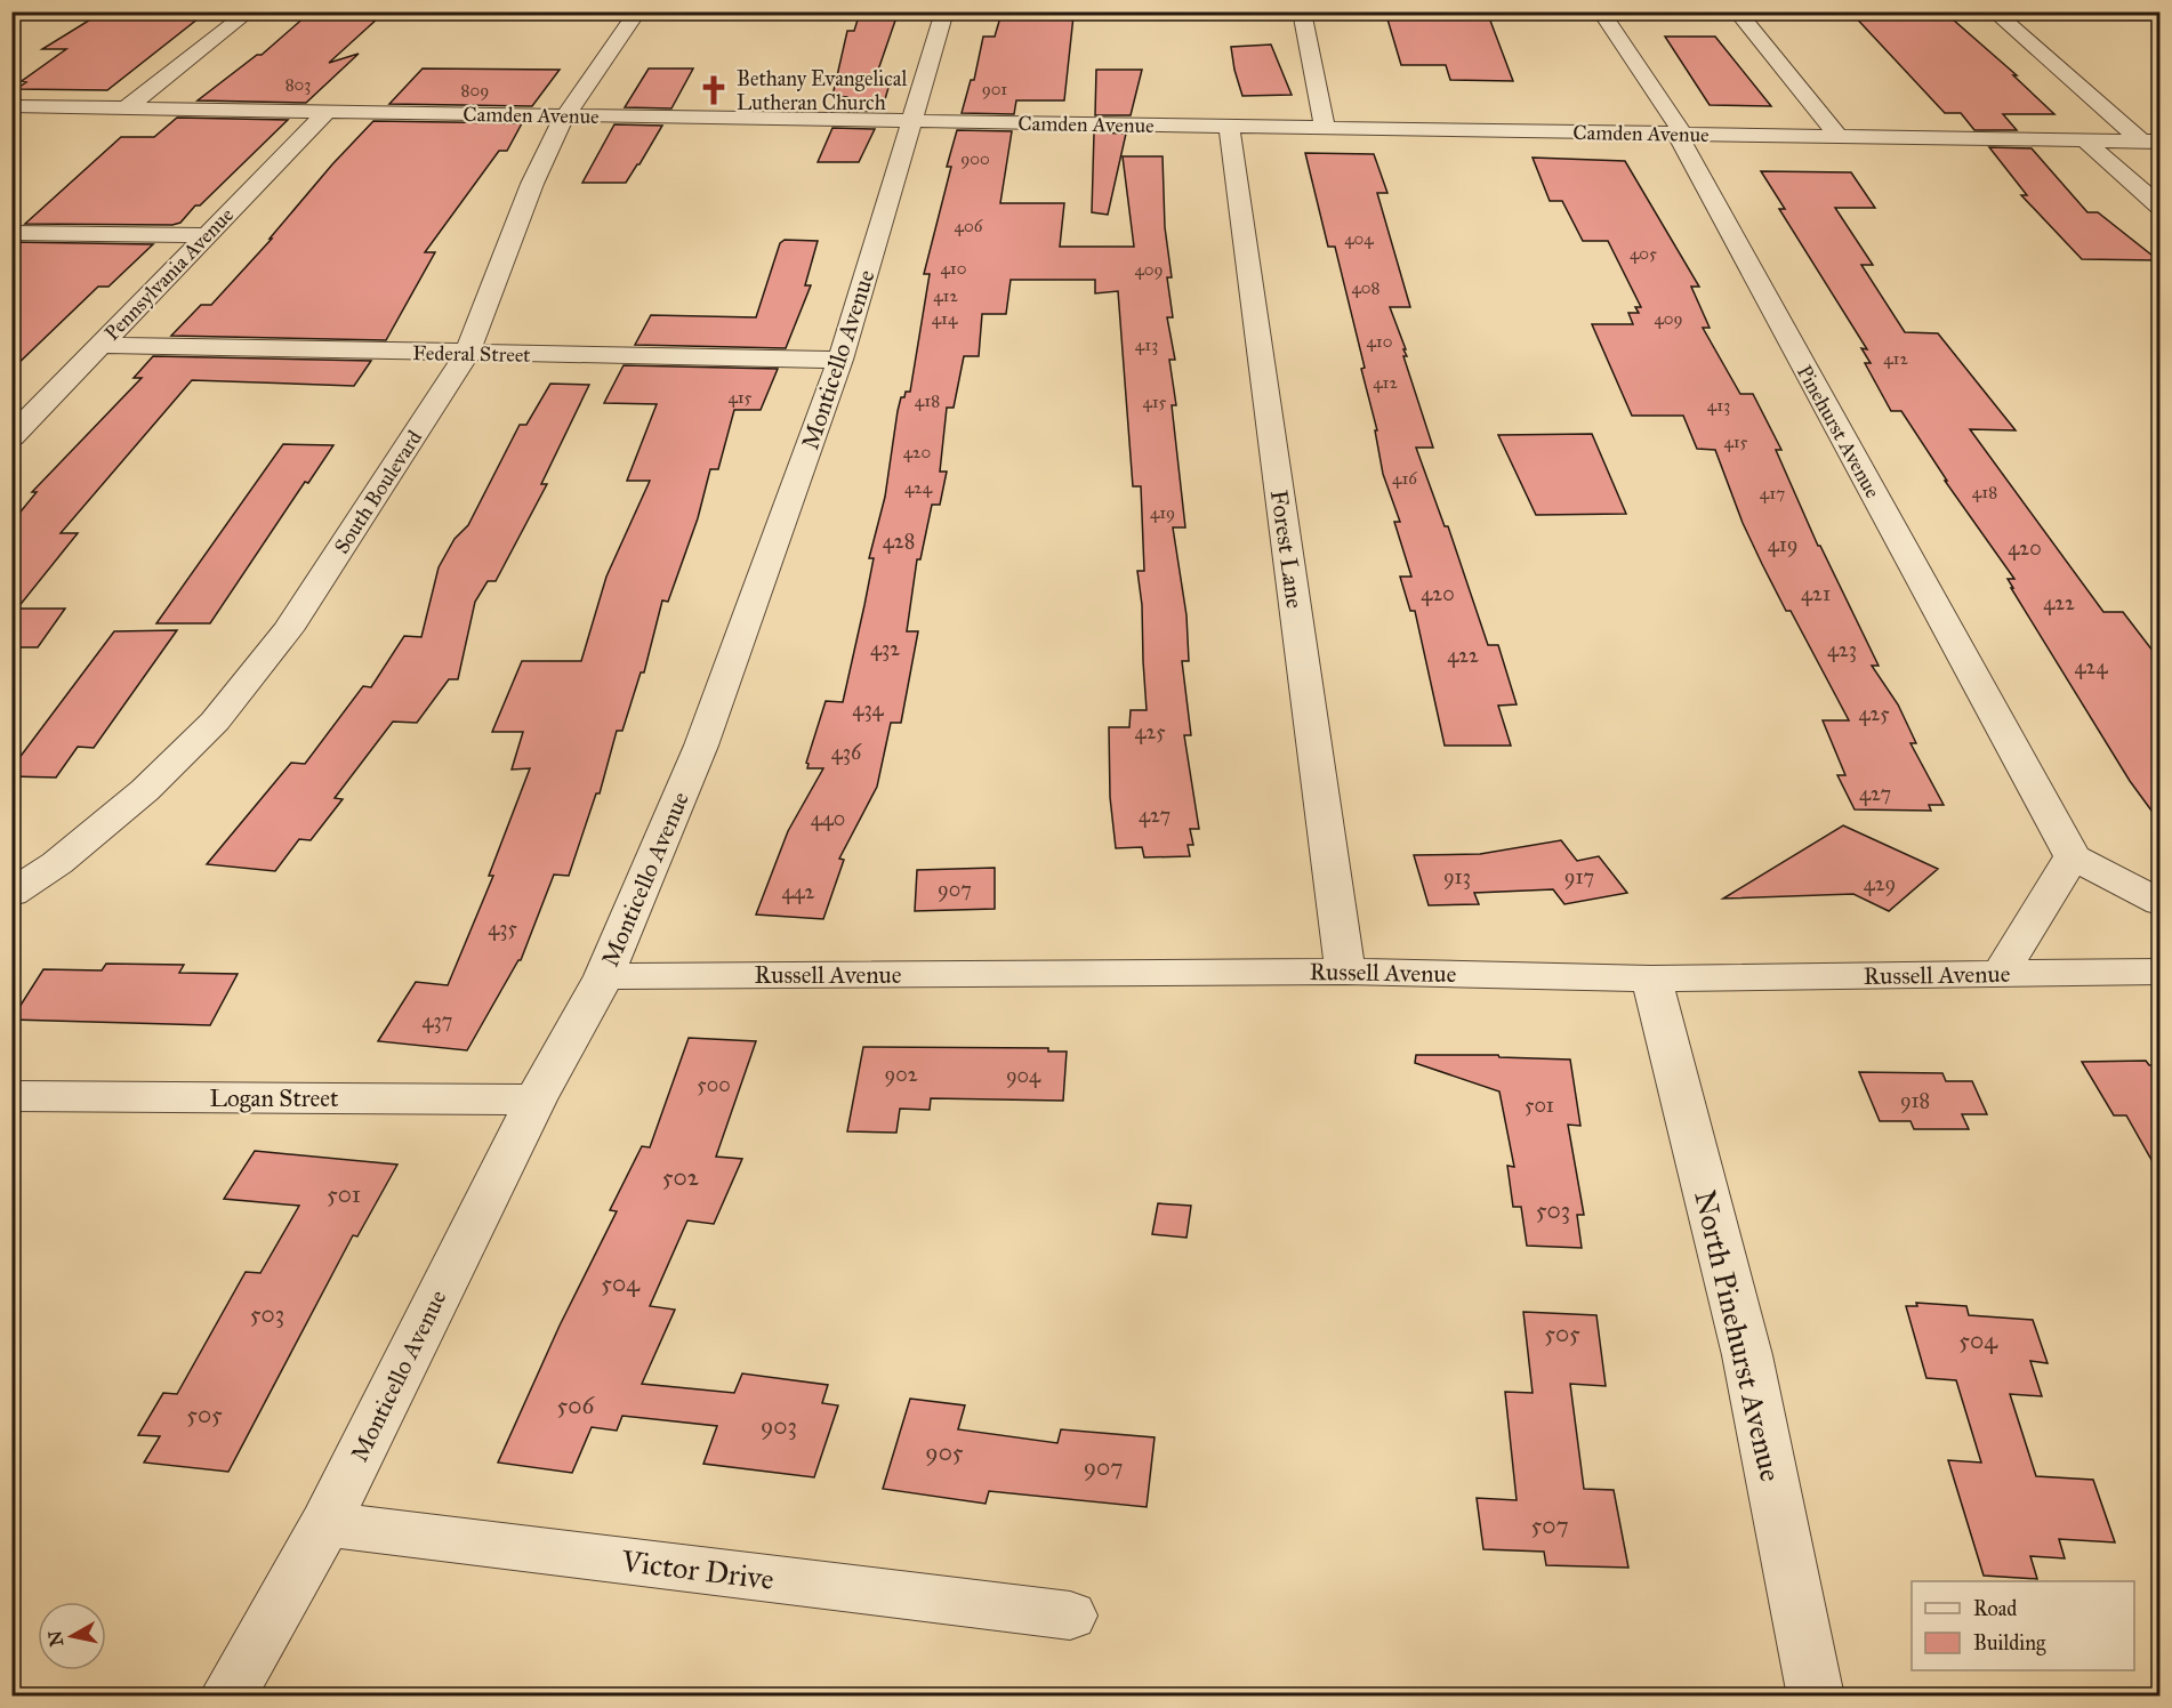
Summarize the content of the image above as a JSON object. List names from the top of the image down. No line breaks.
{"streets":{"street":["Camden Avenue","Pennsylvania Avenue","Federal Street","Monticello Avenue","Pinehurst Avenue","South Boulevard","Forest Lane","Russell Avenue","Logan Street","North Pinehurst Avenue","Victor Drive"]},"crossings":[["Camden Avenue","Pennsylvania Avenue"],["Camden Avenue","Monticello Avenue"],["Camden Avenue","Pinehurst Avenue"],["Camden Avenue","South Boulevard"],["Camden Avenue","Forest Lane"],["Pennsylvania Avenue","Federal Street"],["Federal Street","Monticello Avenue"],["Federal Street","South Boulevard"],["Monticello Avenue","Russell Avenue"],["Monticello Avenue","Logan Street"],["Monticello Avenue","Victor Drive"],["Forest Lane","Russell Avenue"],["Russell Avenue","North Pinehurst Avenue"]],"places":{"church":["Bethany Evangelical Lutheran Church"]},"house_numbers":["803","901","809","900","406","404","405","410","409","408","412","414","409","410","413","412","412","415","418","415","413","415","420","416","424","418","417","419","428","419","420","420","421","422","432","423","422","424","434","425","425","436","427","427","440","913","917","429","907","442","435","437","902","904","500","918","501","502","501","503","504","503","505","504","506","505","903","905","907","507"],"legend":["Road","Building"],"north":"left"}
